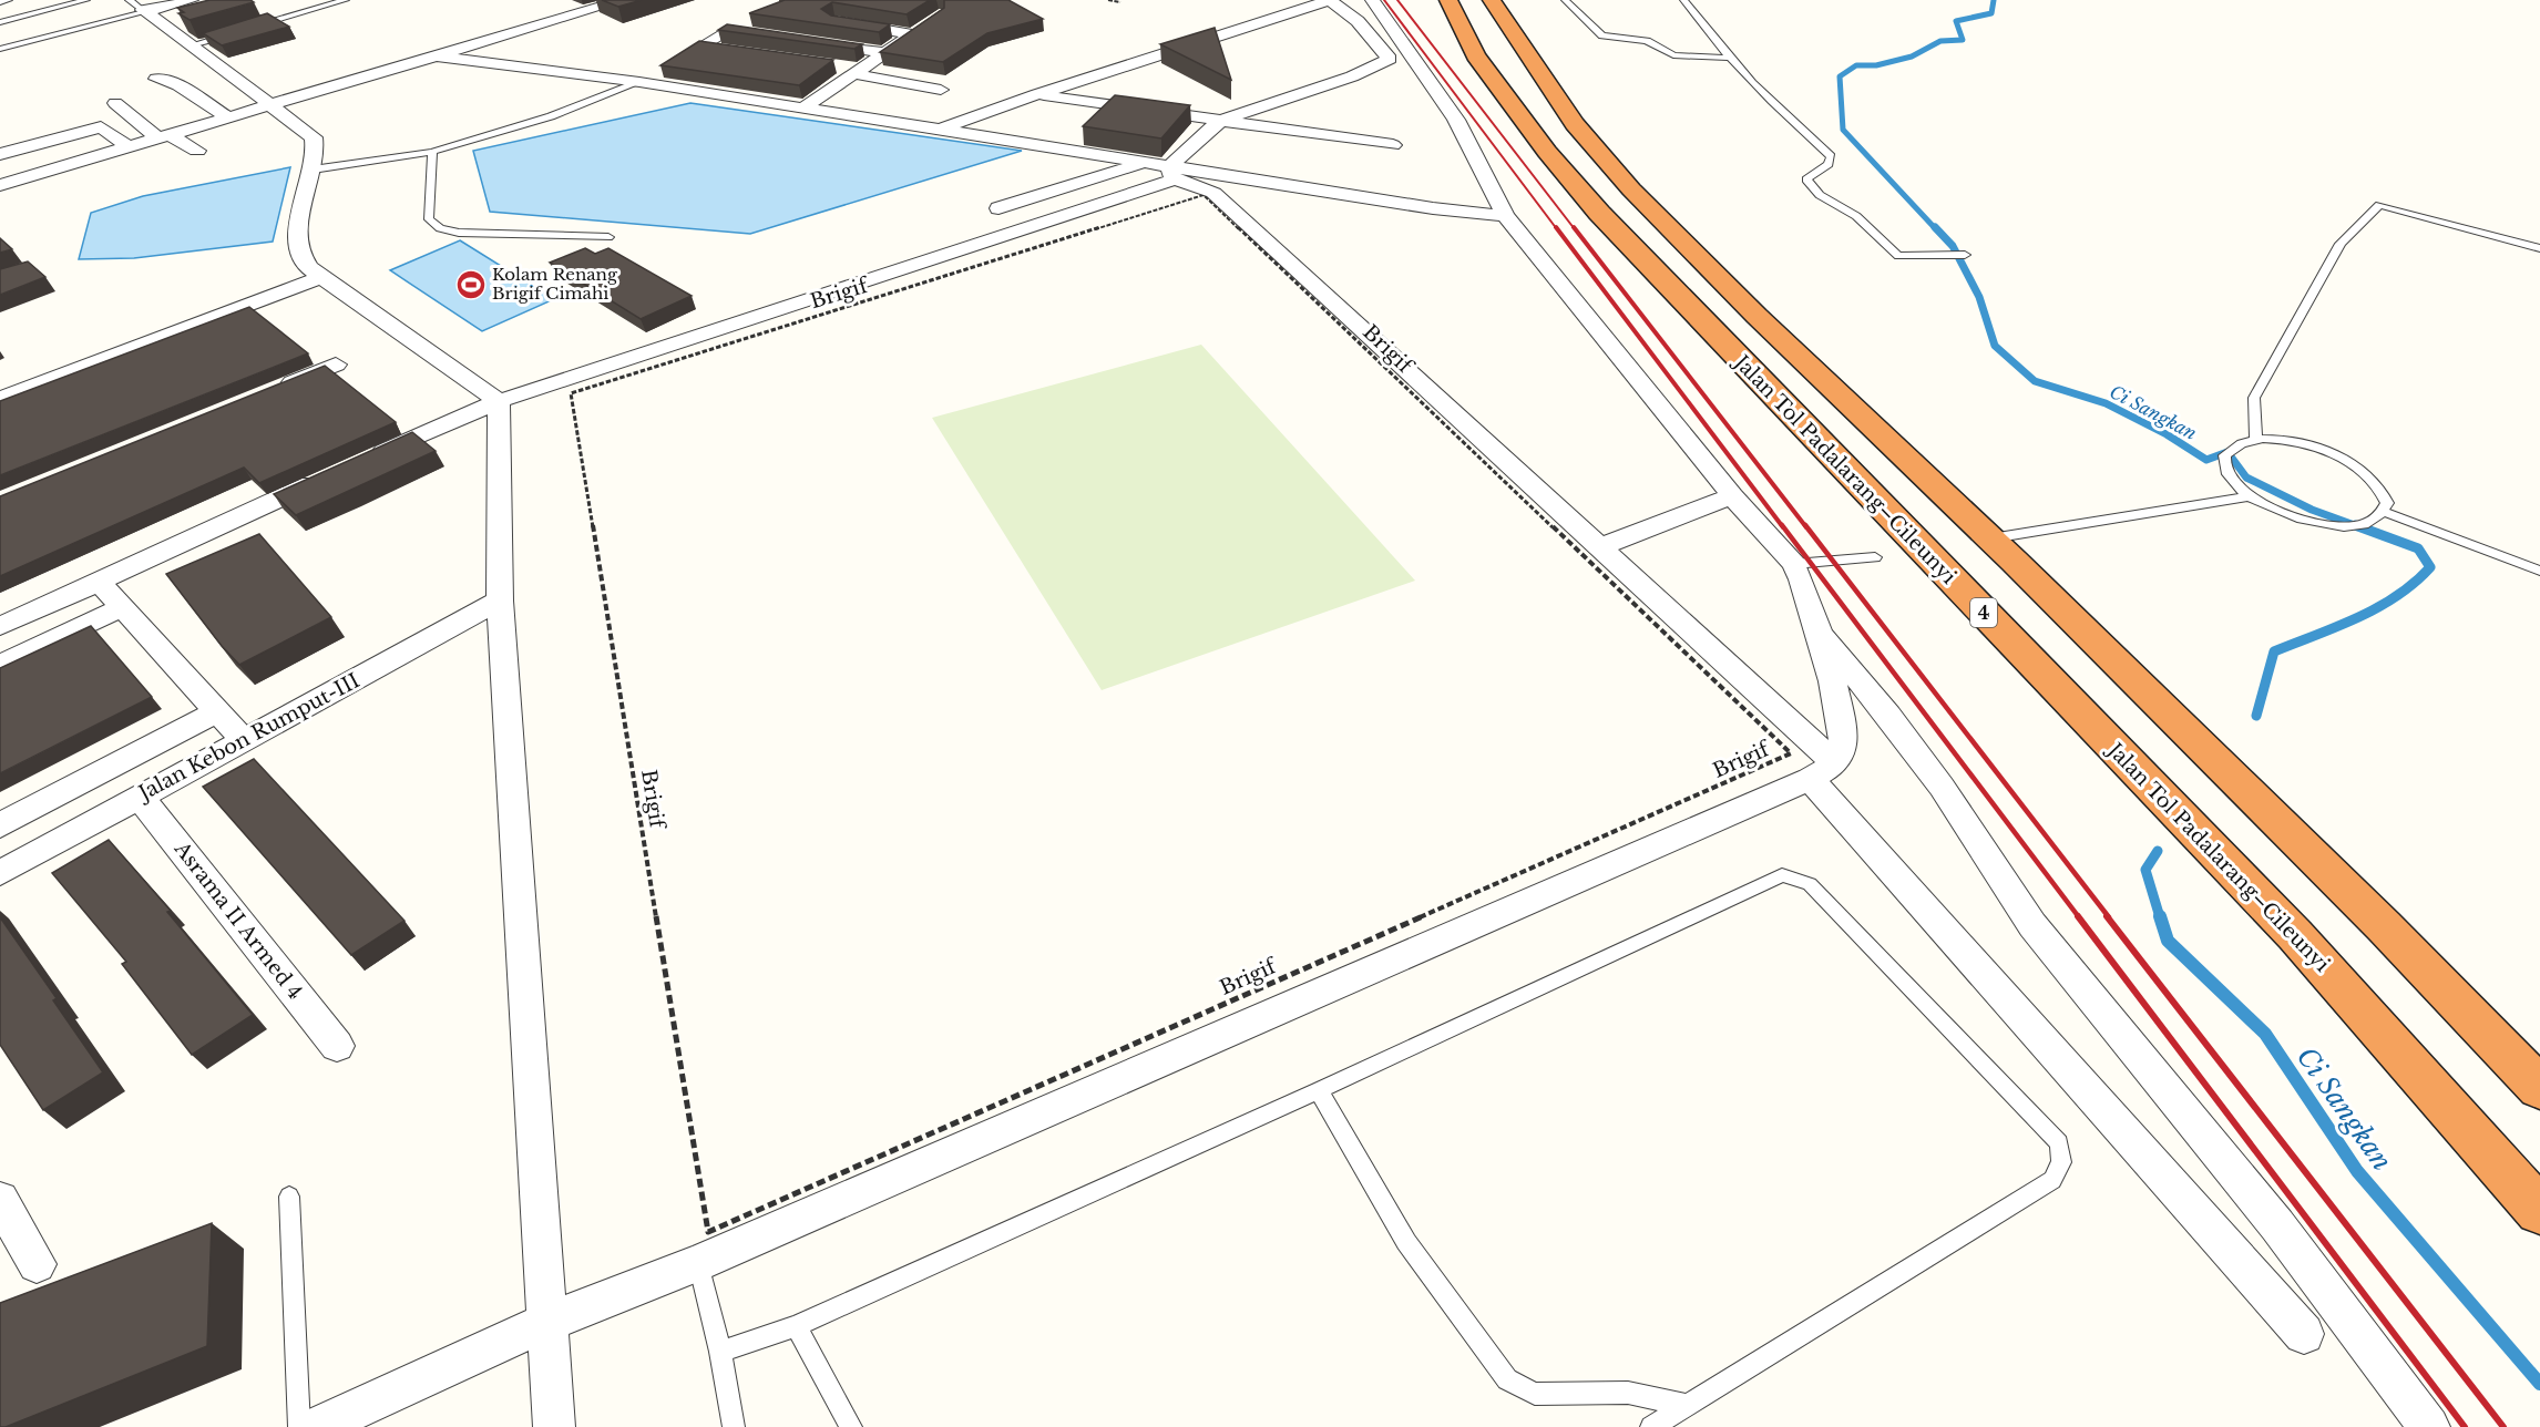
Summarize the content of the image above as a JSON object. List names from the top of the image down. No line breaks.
{"streets":{"highway":["Jalan Tol Padalarang–Cileunyi","4"],"street":["Jalan Kebon Rumput-III","Asrama II Armed 4"],"path":["Brigif"]},"crossings":[["Jalan Kebon Rumput-III","Asrama II Armed 4"]],"water":["Ci Sangkan"],"places":{"sports":["Kolam Renang Brigif Cimahi"]}}
